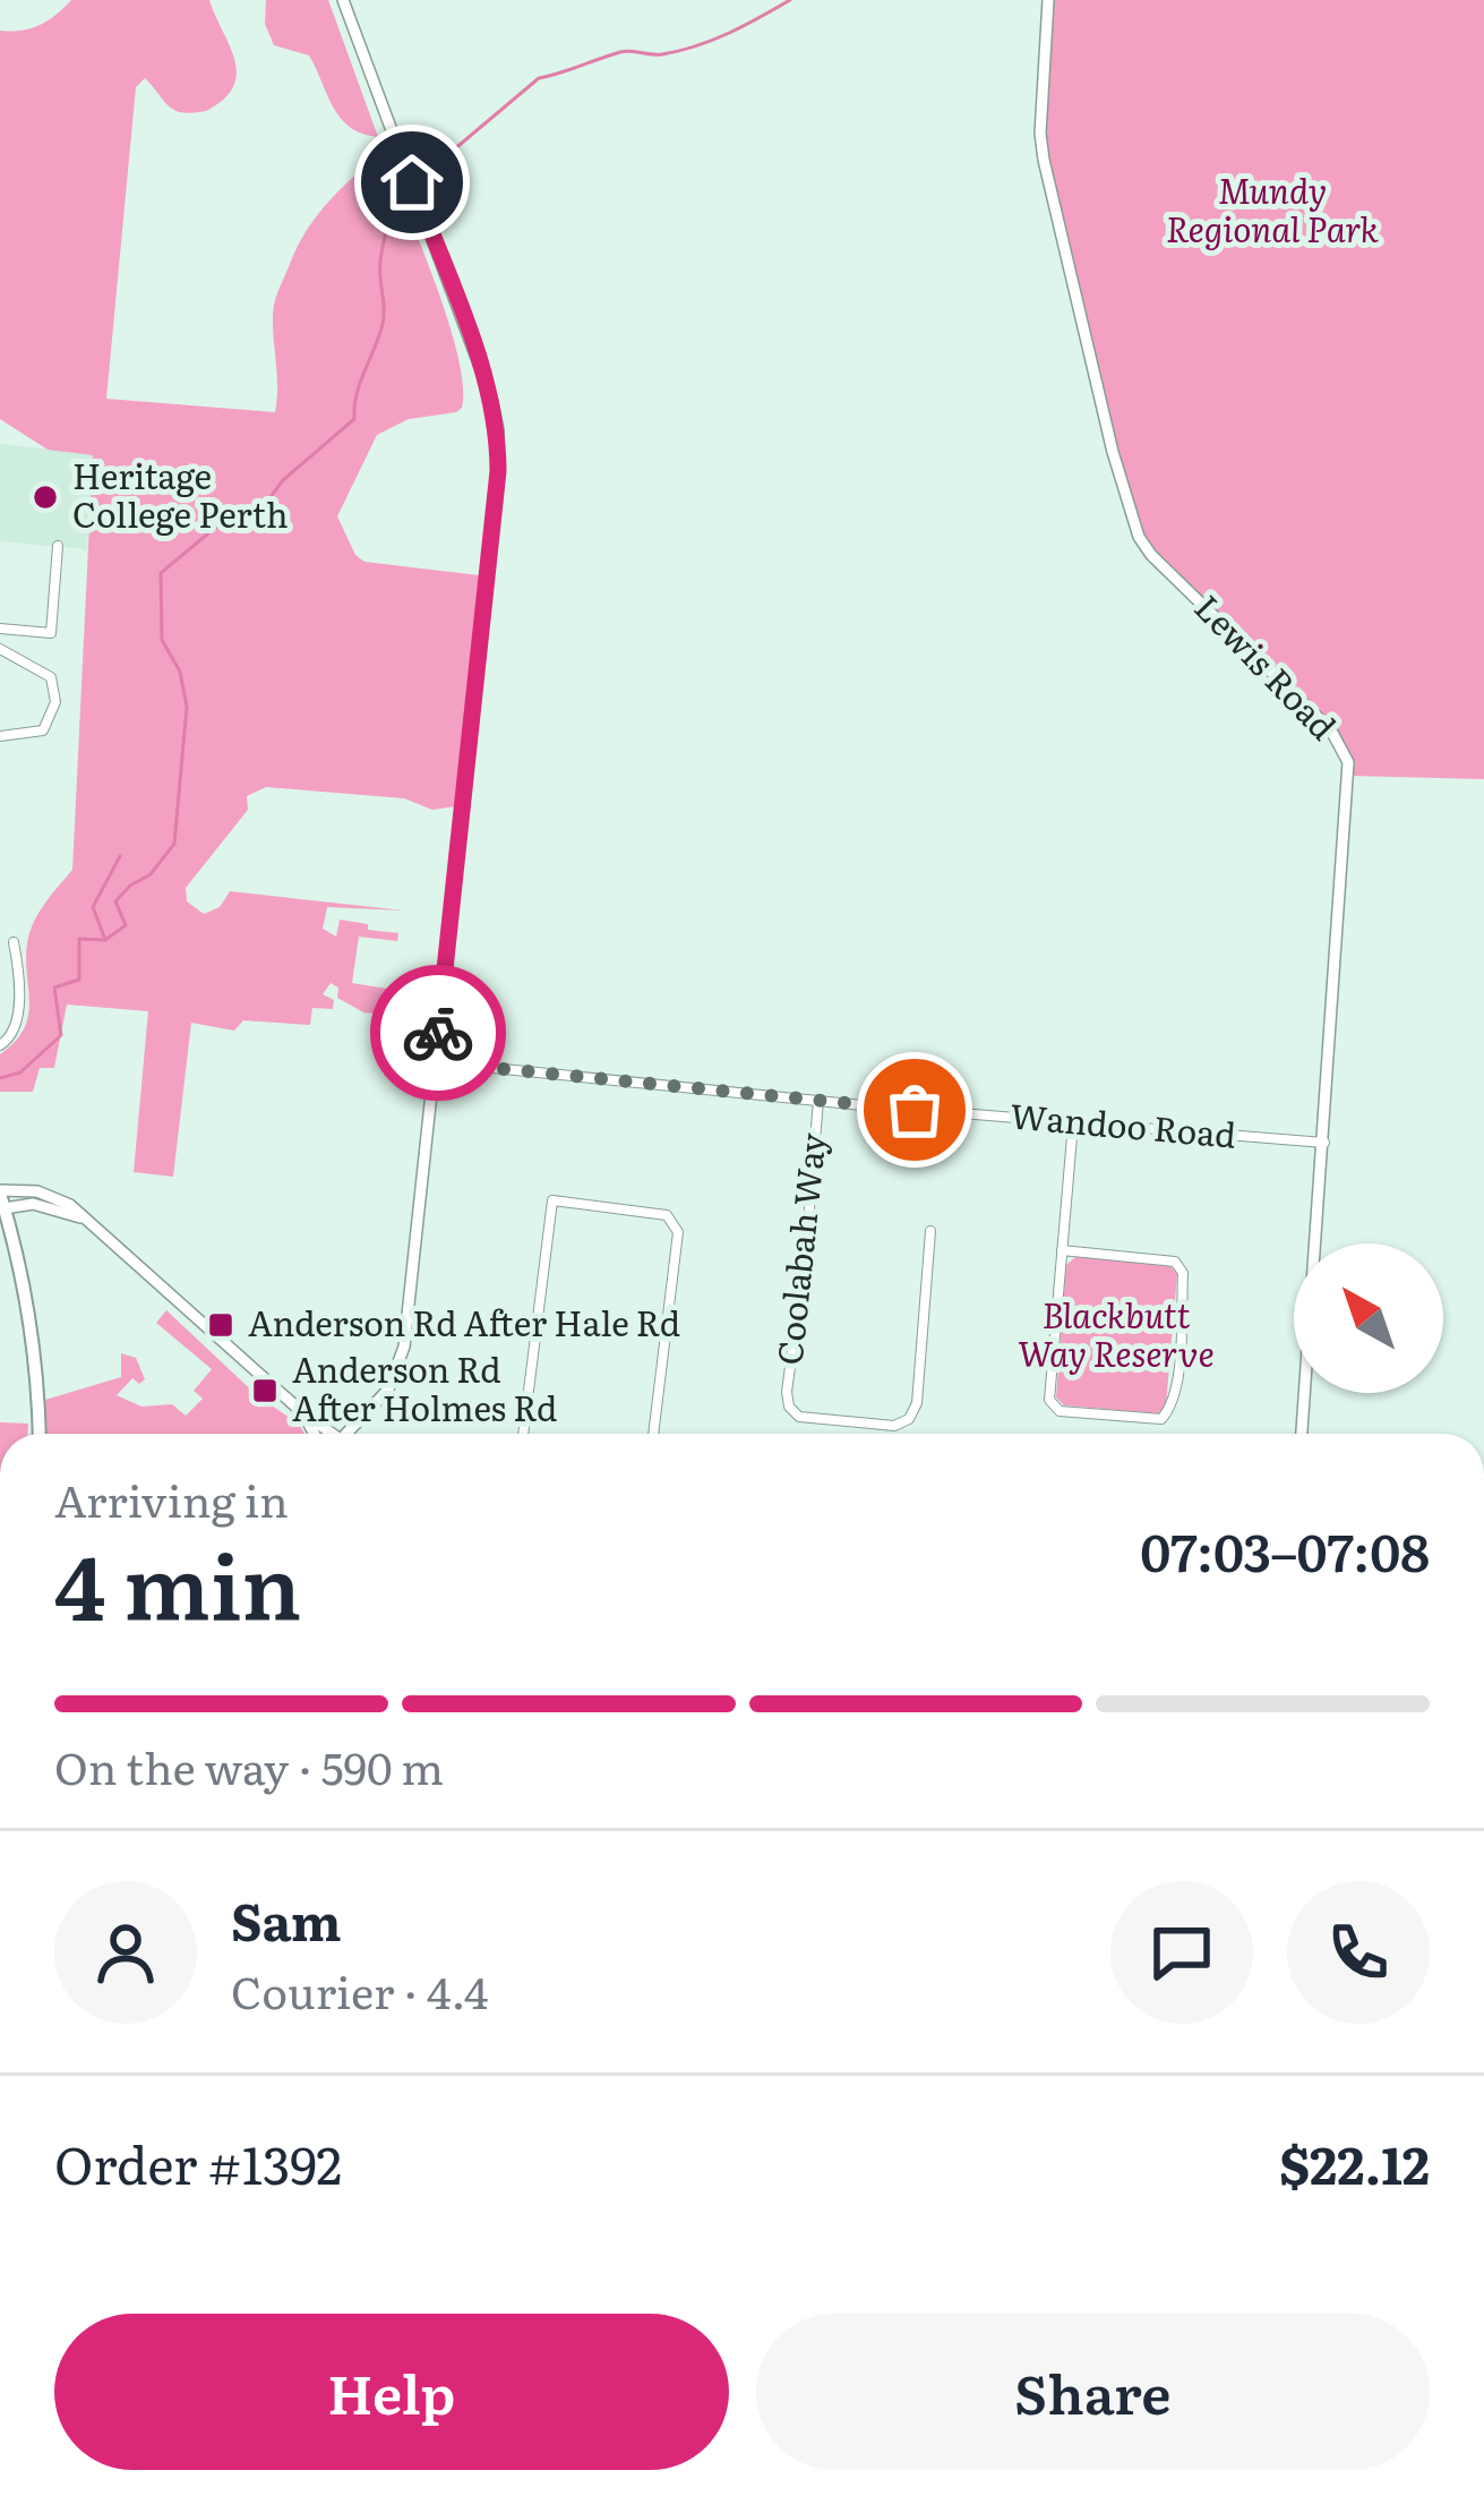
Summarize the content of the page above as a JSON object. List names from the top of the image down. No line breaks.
{"streets":{"street":["Lewis Road","Wandoo Road","Coolabah Way"]},"crossings":[["Lewis Road","Wandoo Road"],["Wandoo Road","Coolabah Way"]],"parks":["Mundy Regional Park","Blackbutt Way Reserve"],"places":{"other":["Heritage College Perth"],"transit":["Anderson Rd After Hale Rd","Anderson Rd After Holmes Rd"]},"north":"top left","page":{"heading":["4 min","Arriving in","07:03–07:08"],"panel":["Sam","Courier · 4.4","Order #1392","$22.12"],"bar":"On the way · 590 m","buttons":["Help","Share"]}}
